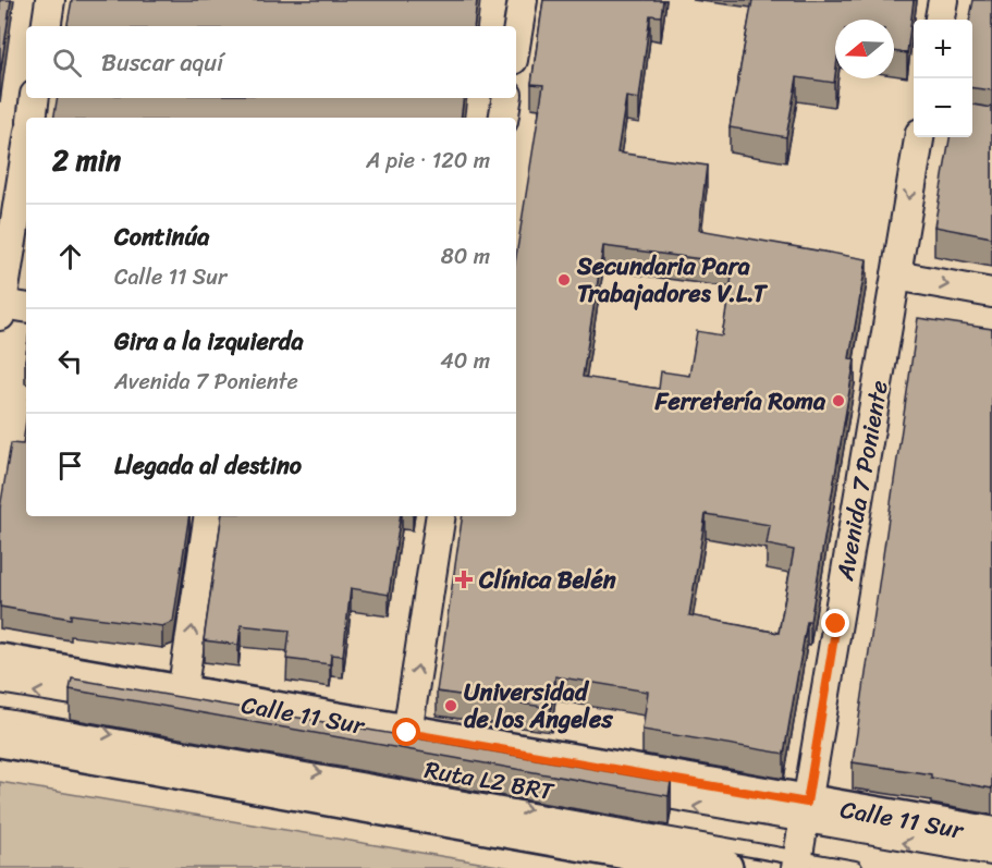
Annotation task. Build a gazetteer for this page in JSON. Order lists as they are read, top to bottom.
{
  "streets": {
    "main road": ["Calle 11 Sur"],
    "street": ["Avenida 7 Poniente"],
    "lane": ["Ruta L2 BRT"]
  },
  "crossings": [
    ["Avenida 7 Poniente", "Calle 11 Sur"],
    ["Avenida 7 Poniente", "Ruta L2 BRT"]
  ],
  "places": {
    "other": ["Secundaria Para Trabajadores V.L.T", "Ferretería Roma", "Universidad de los Ángeles"],
    "health": ["Clínica Belén"]
  },
  "north": "left",
  "page": {
    "map_buttons": ["+", "−"],
    "search": "Buscar aquí",
    "heading": ["2 min", "A pie · 120 m"],
    "list": [
      ["Continúa", "Calle 11 Sur", "80 m"],
      ["Gira a la izquierda", "Avenida 7 Poniente", "40 m"],
      "Llegada al destino"
    ]
  }
}
